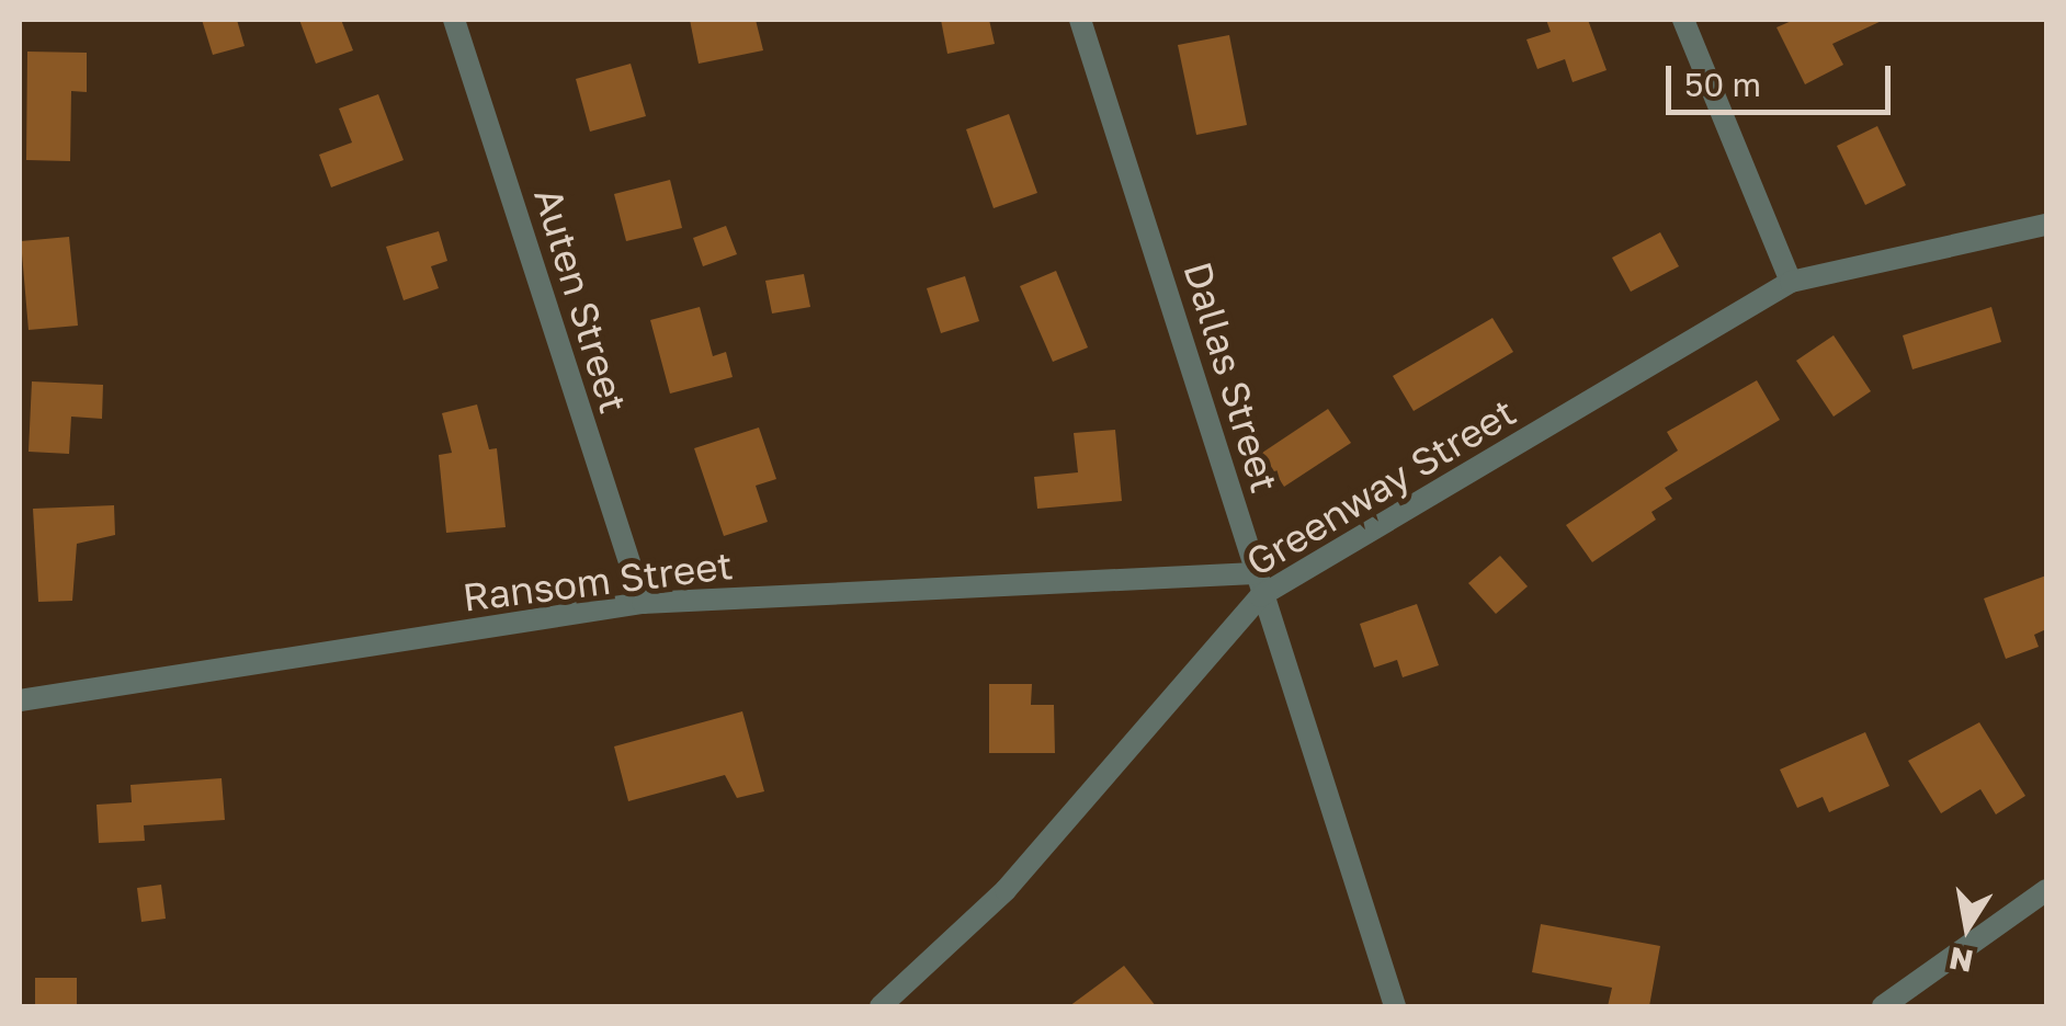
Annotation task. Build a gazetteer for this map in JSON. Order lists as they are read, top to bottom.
{
  "streets": {
    "street": [
      "Auten Street",
      "Dallas Street",
      "Greenway Street",
      "Ransom Street"
    ]
  },
  "crossings": [
    ["Auten Street", "Ransom Street"],
    ["Dallas Street", "Greenway Street"],
    ["Dallas Street", "Ransom Street"],
    ["Greenway Street", "Ransom Street"]
  ],
  "scale_bar": "50 m",
  "north": "bottom"
}
